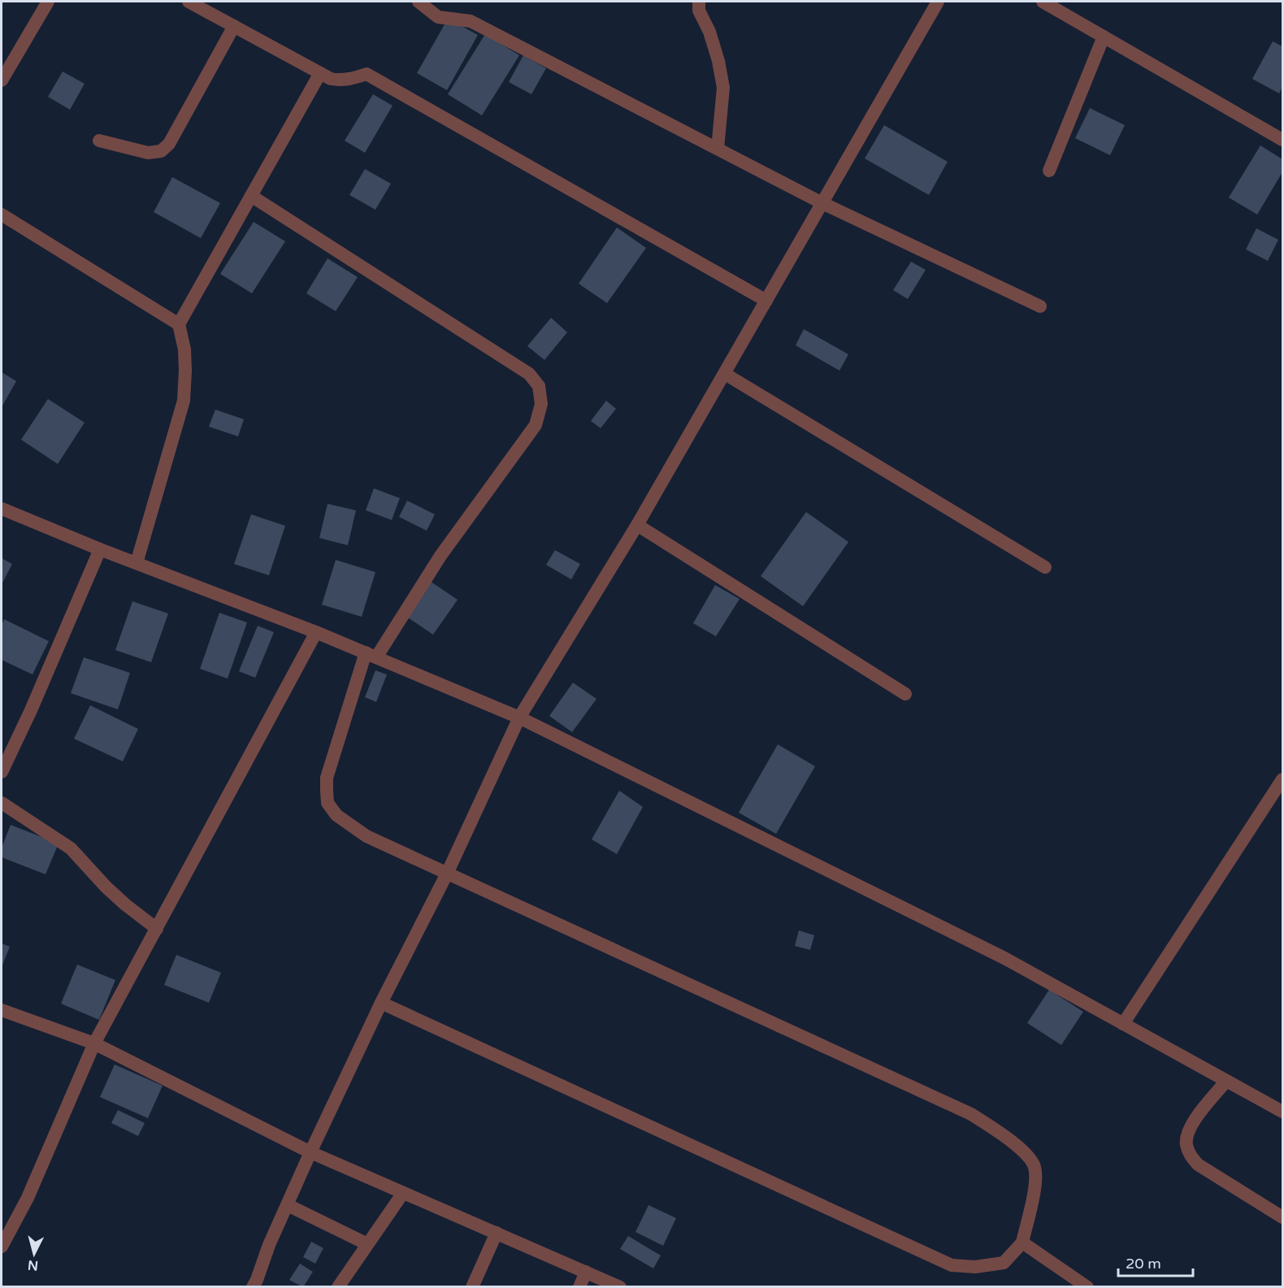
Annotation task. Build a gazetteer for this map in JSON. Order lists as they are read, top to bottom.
{
  "scale_bar": "20 m",
  "north": "bottom"
}
